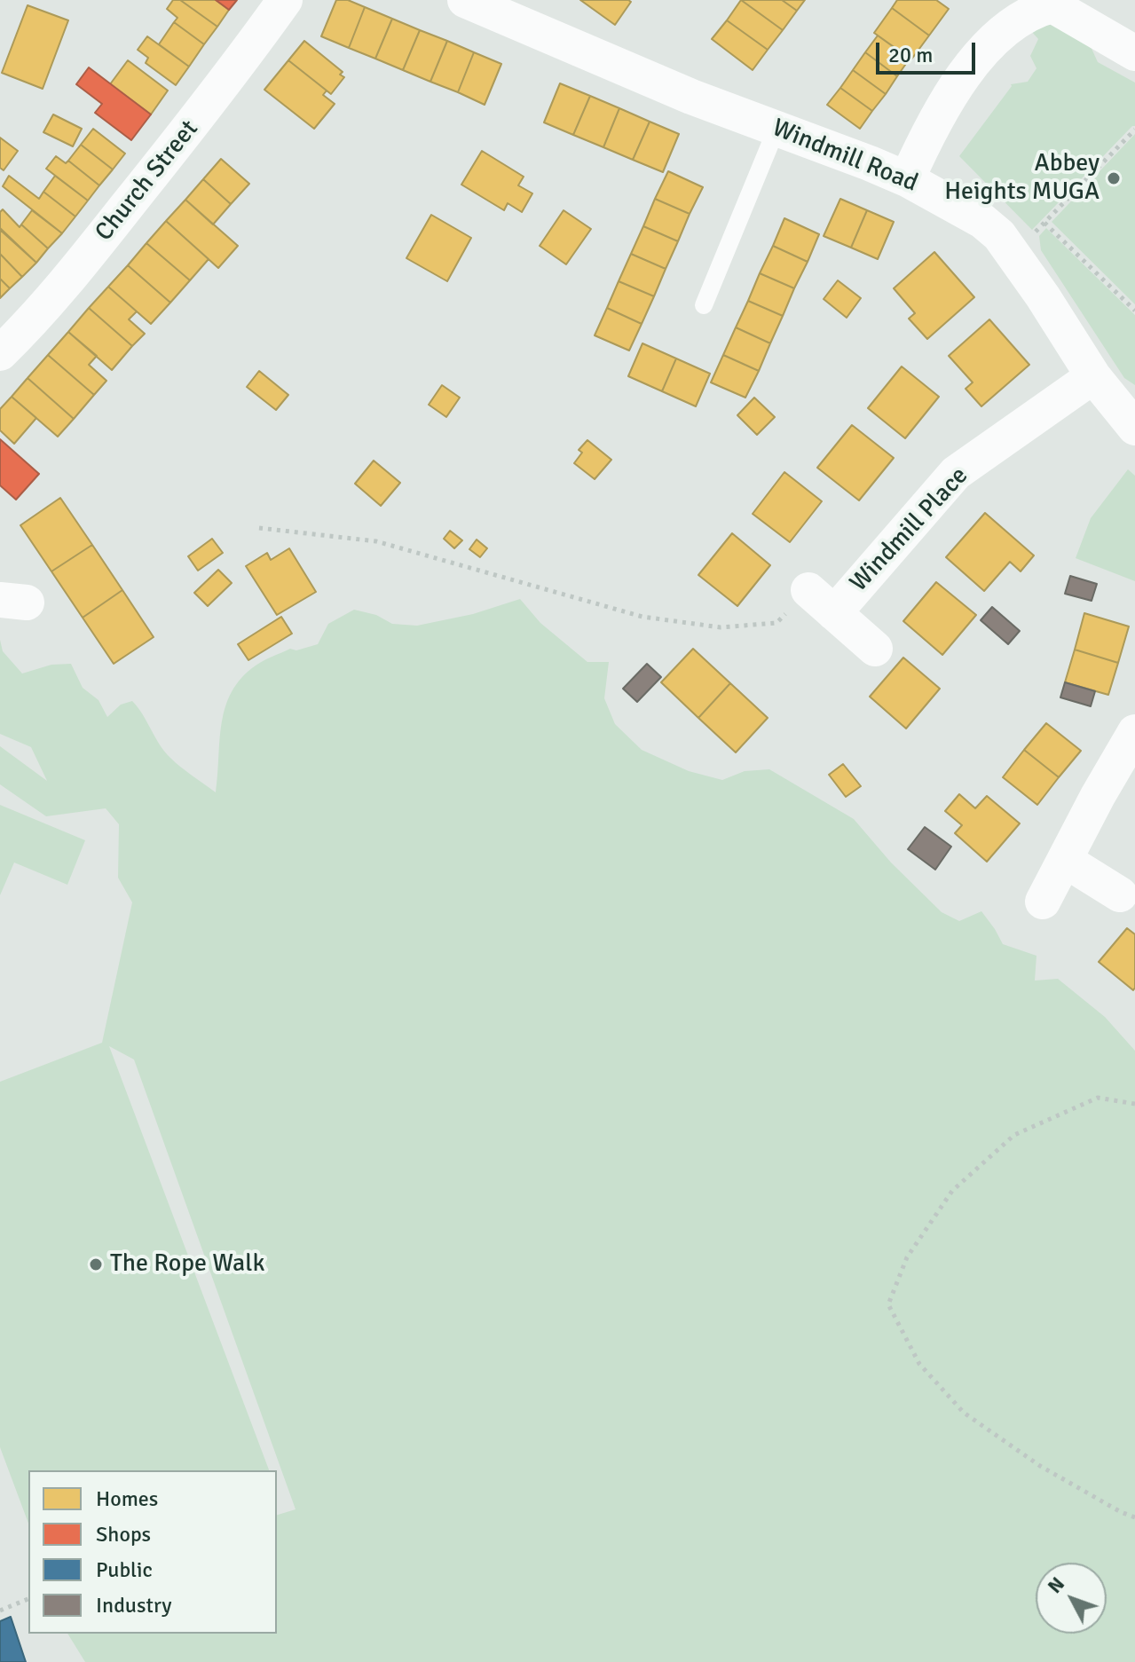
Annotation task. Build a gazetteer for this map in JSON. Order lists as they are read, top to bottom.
{
  "streets": {
    "street": ["Windmill Road", "Church Street", "Windmill Place"]
  },
  "crossings": [
    ["Windmill Road", "Windmill Place"]
  ],
  "places": ["Abbey Heights MUGA", "The Rope Walk"],
  "legend": [
    "Homes",
    "Shops",
    "Public",
    "Industry"
  ],
  "scale_bar": "20 m",
  "north": "top left"
}
